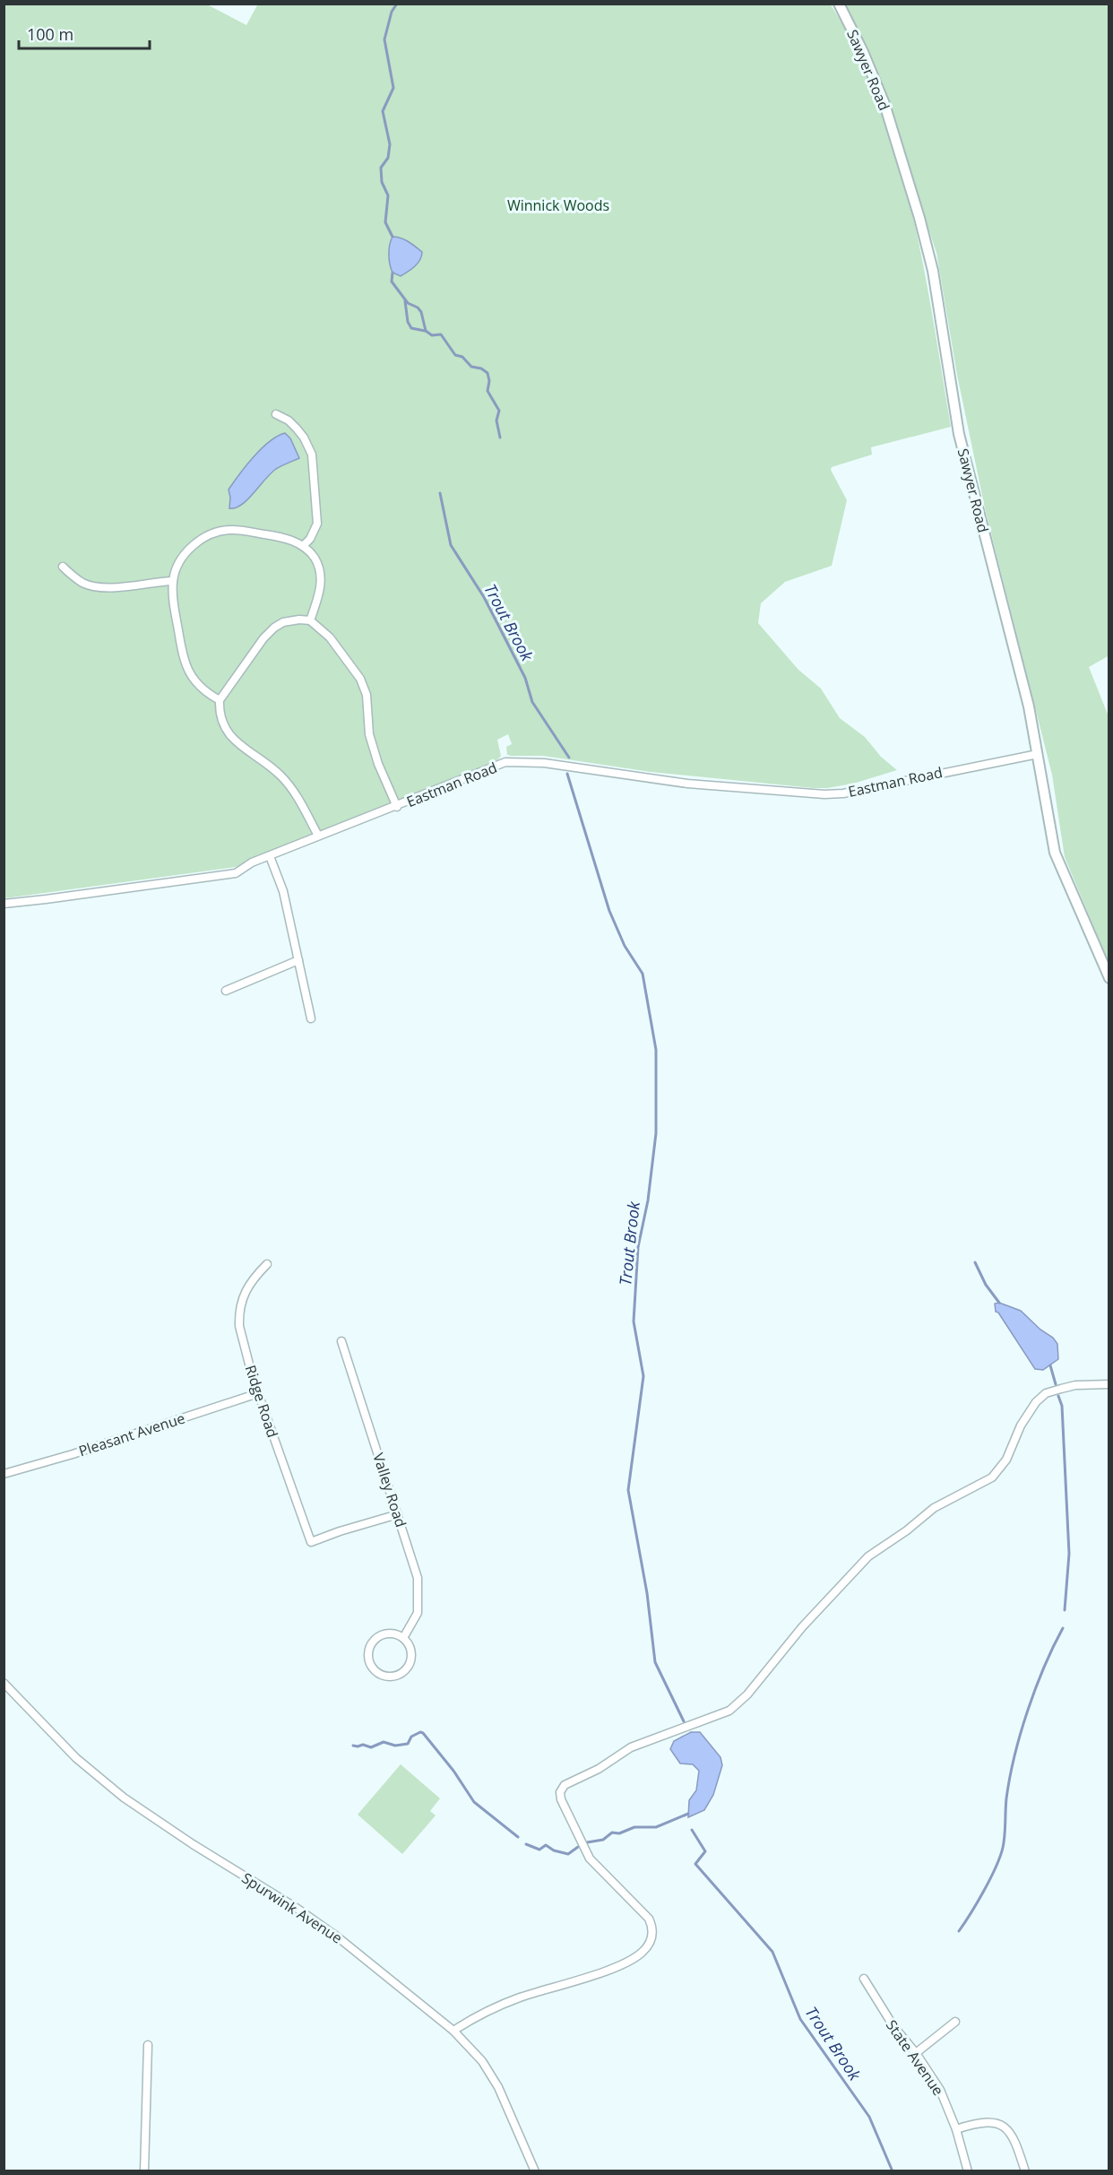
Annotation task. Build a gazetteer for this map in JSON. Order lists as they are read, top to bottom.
{
  "streets": {
    "street": [
      "Sawyer Road",
      "Eastman Road",
      "Ridge Road",
      "Pleasant Avenue",
      "Valley Road",
      "Spurwink Avenue",
      "State Avenue"
    ]
  },
  "crossings": [
    ["Sawyer Road", "Eastman Road"],
    ["Ridge Road", "Pleasant Avenue"],
    ["Ridge Road", "Valley Road"]
  ],
  "water": ["Trout Brook"],
  "parks": ["Winnick Woods"],
  "scale_bar": "100 m"
}
